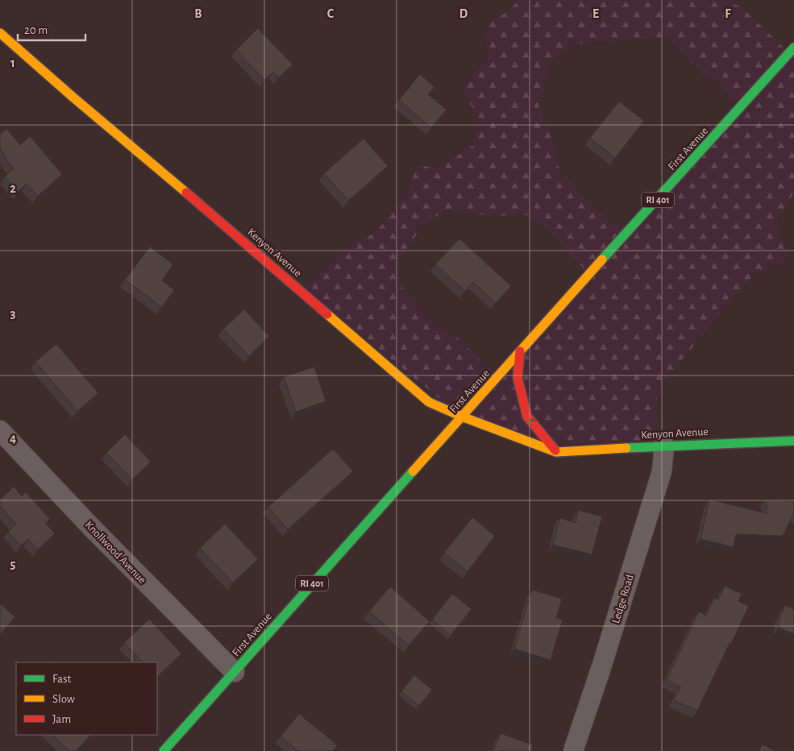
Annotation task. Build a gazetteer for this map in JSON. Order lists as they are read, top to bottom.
{
  "streets": {
    "street": [
      "First Avenue",
      "RI 401",
      "Kenyon Avenue",
      "Knollwood Avenue",
      "Ledge Road"
    ]
  },
  "crossings": [
    ["First Avenue", "Kenyon Avenue"],
    ["First Avenue", "Knollwood Avenue"],
    ["Kenyon Avenue", "Ledge Road"]
  ],
  "legend": ["Fast", "Slow", "Jam"],
  "scale_bar": "20 m",
  "grid": {
    "columns": [
      "B",
      "C",
      "D",
      "E",
      "F"
    ],
    "rows": [
      "1",
      "2",
      "3",
      "4",
      "5"
    ]
  }
}
